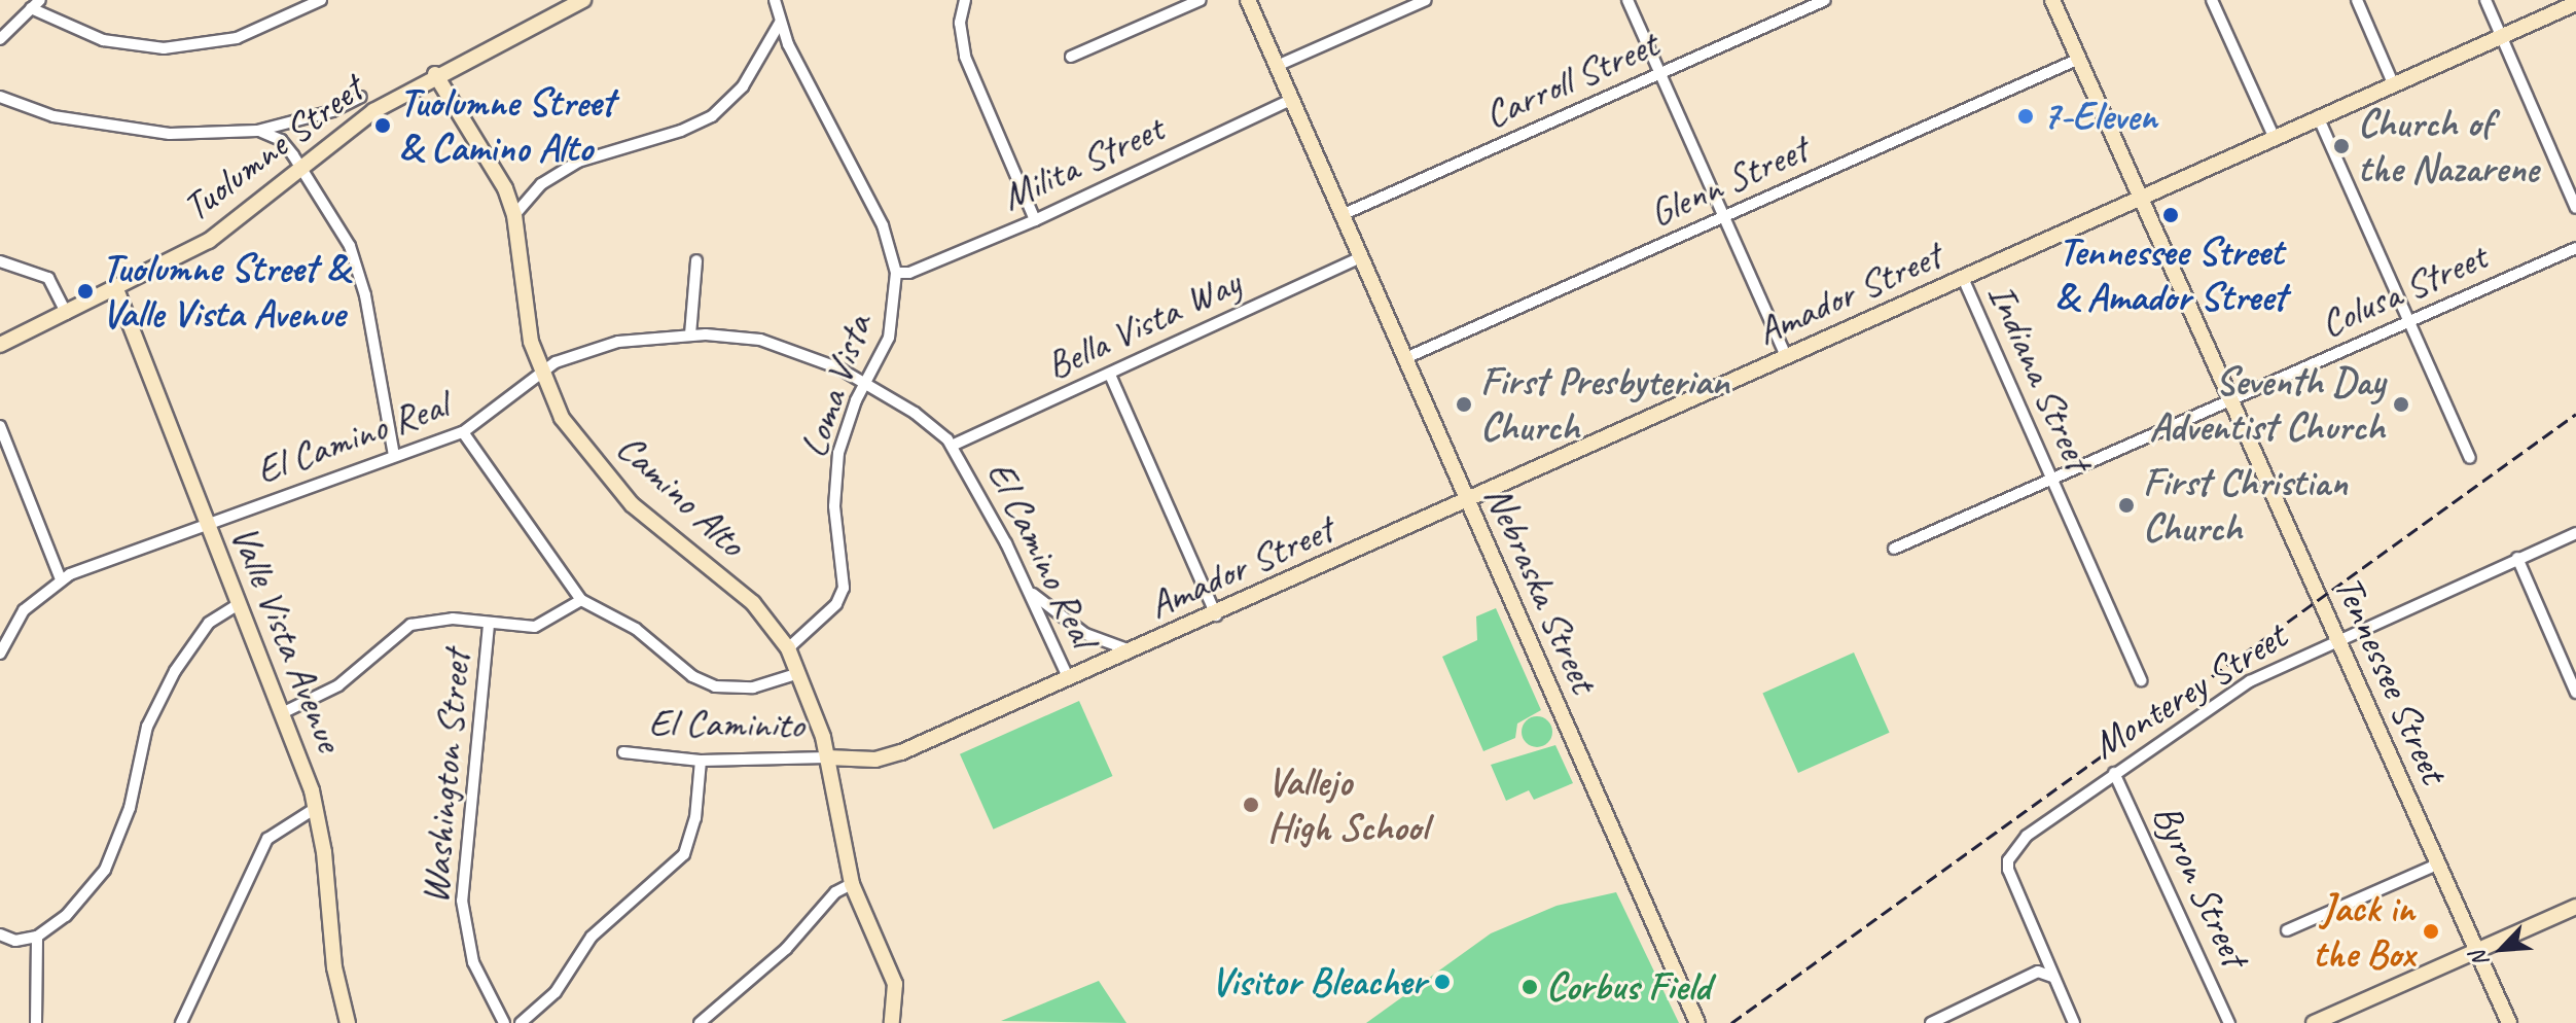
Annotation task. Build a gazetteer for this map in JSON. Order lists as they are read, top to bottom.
{
  "streets": {
    "street": [
      "Carroll Street",
      "Tuolumne Street",
      "Milita Street",
      "Glenn Street",
      "Colusa Street",
      "Amador Street",
      "Bella Vista Way",
      "Indiana Street",
      "Loma Vista",
      "El Camino Real",
      "Camino Alto",
      "Nebraska Street",
      "Valle Vista Avenue",
      "Tennessee Street",
      "Monterey Street",
      "El Caminito",
      "Washington Street",
      "Byron Street"
    ]
  },
  "crossings": [
    ["Carroll Street", "Nebraska Street"],
    ["Tuolumne Street", "Camino Alto"],
    ["Tuolumne Street", "Valle Vista Avenue"],
    ["Milita Street", "Loma Vista"],
    ["Milita Street", "Nebraska Street"],
    ["Glenn Street", "Nebraska Street"],
    ["Glenn Street", "Tennessee Street"],
    ["Colusa Street", "Indiana Street"],
    ["Colusa Street", "Tennessee Street"],
    ["Amador Street", "Indiana Street"],
    ["Amador Street", "El Camino Real"],
    ["Amador Street", "Camino Alto"],
    ["Amador Street", "Nebraska Street"],
    ["Amador Street", "Tennessee Street"],
    ["Amador Street", "El Caminito"],
    ["Bella Vista Way", "El Camino Real"],
    ["Bella Vista Way", "Nebraska Street"],
    ["Loma Vista", "El Camino Real"],
    ["Loma Vista", "Camino Alto"],
    ["El Camino Real", "Camino Alto"],
    ["El Camino Real", "Valle Vista Avenue"],
    ["Camino Alto", "El Caminito"],
    ["Tennessee Street", "Monterey Street"],
    ["Monterey Street", "Byron Street"]
  ],
  "places": [
    "7-Eleven",
    "Tuolumne Street & Camino Alto",
    "Church of the Nazarene",
    "Tennessee Street & Amador Street",
    "Tuolumne Street & Valle Vista Avenue",
    "First Presbyterian Church",
    "Seventh Day Adventist Church",
    "First Christian Church",
    "Vallejo High School",
    "Jack in the Box",
    "Visitor Bleacher",
    "Corbus Field"
  ],
  "north": "bottom left"
}
